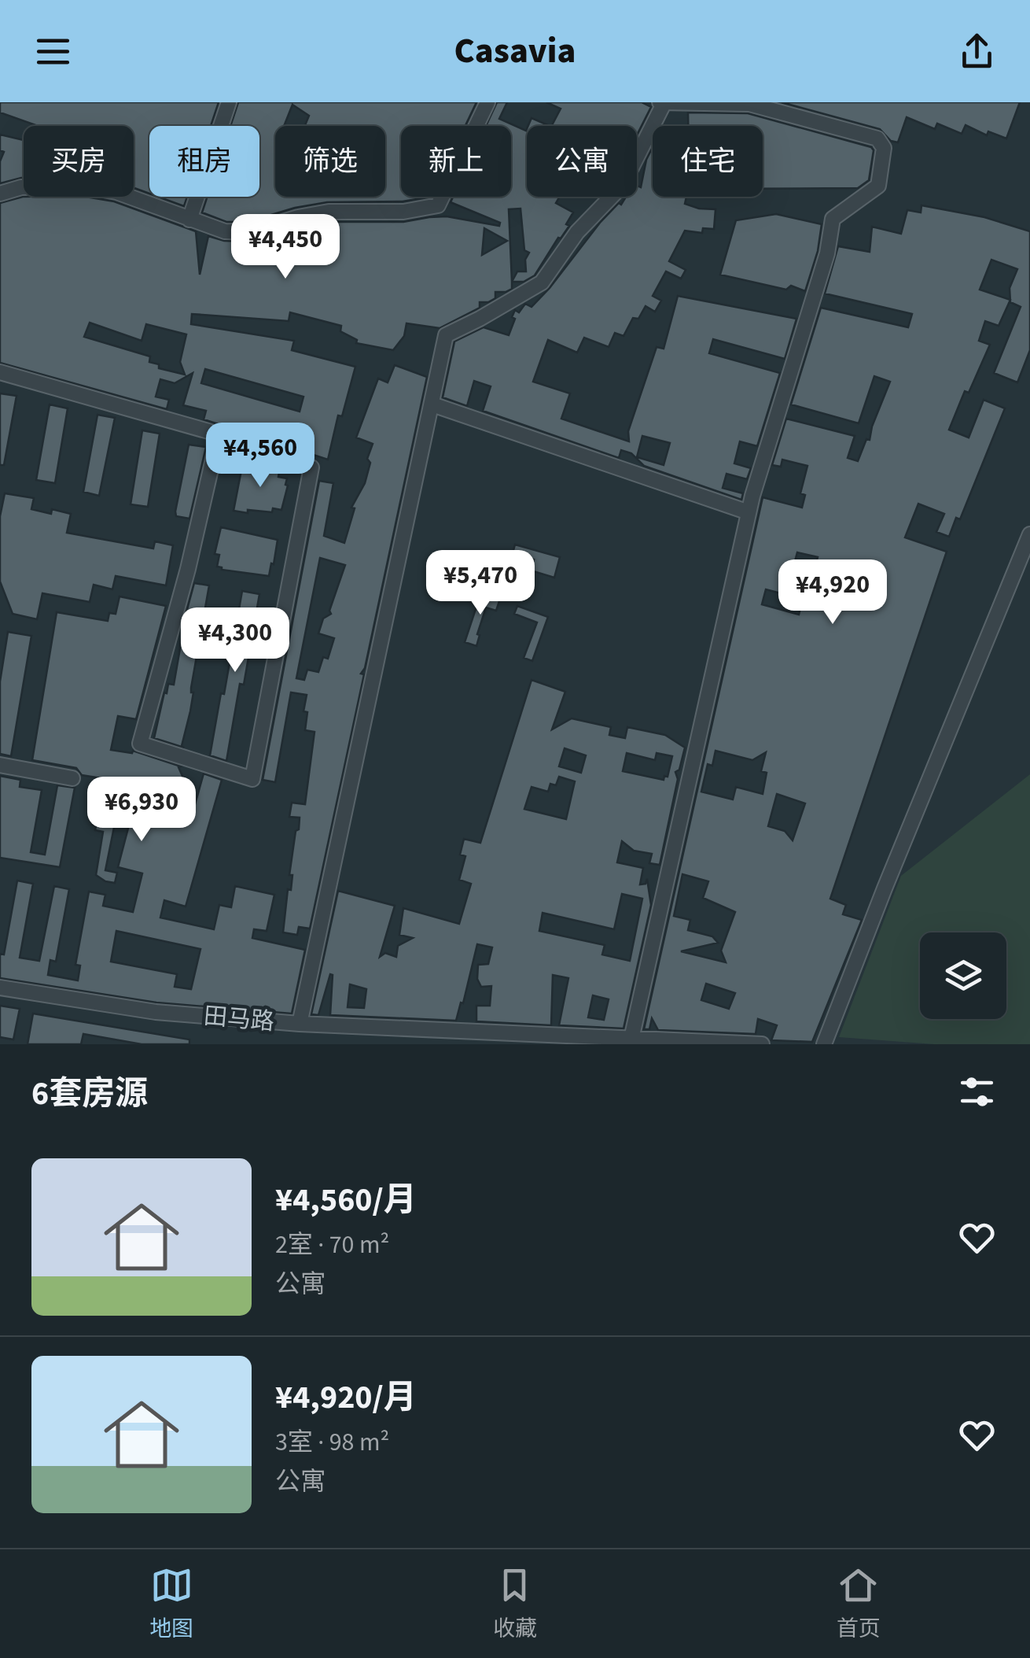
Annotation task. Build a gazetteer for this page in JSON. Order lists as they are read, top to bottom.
{
  "streets": {
    "street": ["田马路"]
  },
  "page": {
    "header": "Casavia",
    "chip": [
      "买房",
      "租房",
      "筛选",
      "新上",
      "公寓",
      "住宅"
    ],
    "price": [
      "¥4,450",
      "¥4,560",
      "¥5,470",
      "¥4,920",
      "¥4,300",
      "¥6,930"
    ],
    "heading": "6套房源",
    "list": [
      {
        "name": "¥4,560/月",
        "note": "2室 · 70 m² · 公寓"
      },
      {
        "name": "¥4,920/月",
        "note": "3室 · 98 m² · 公寓"
      }
    ],
    "tabs": ["地图", "收藏", "首页"]
  }
}
